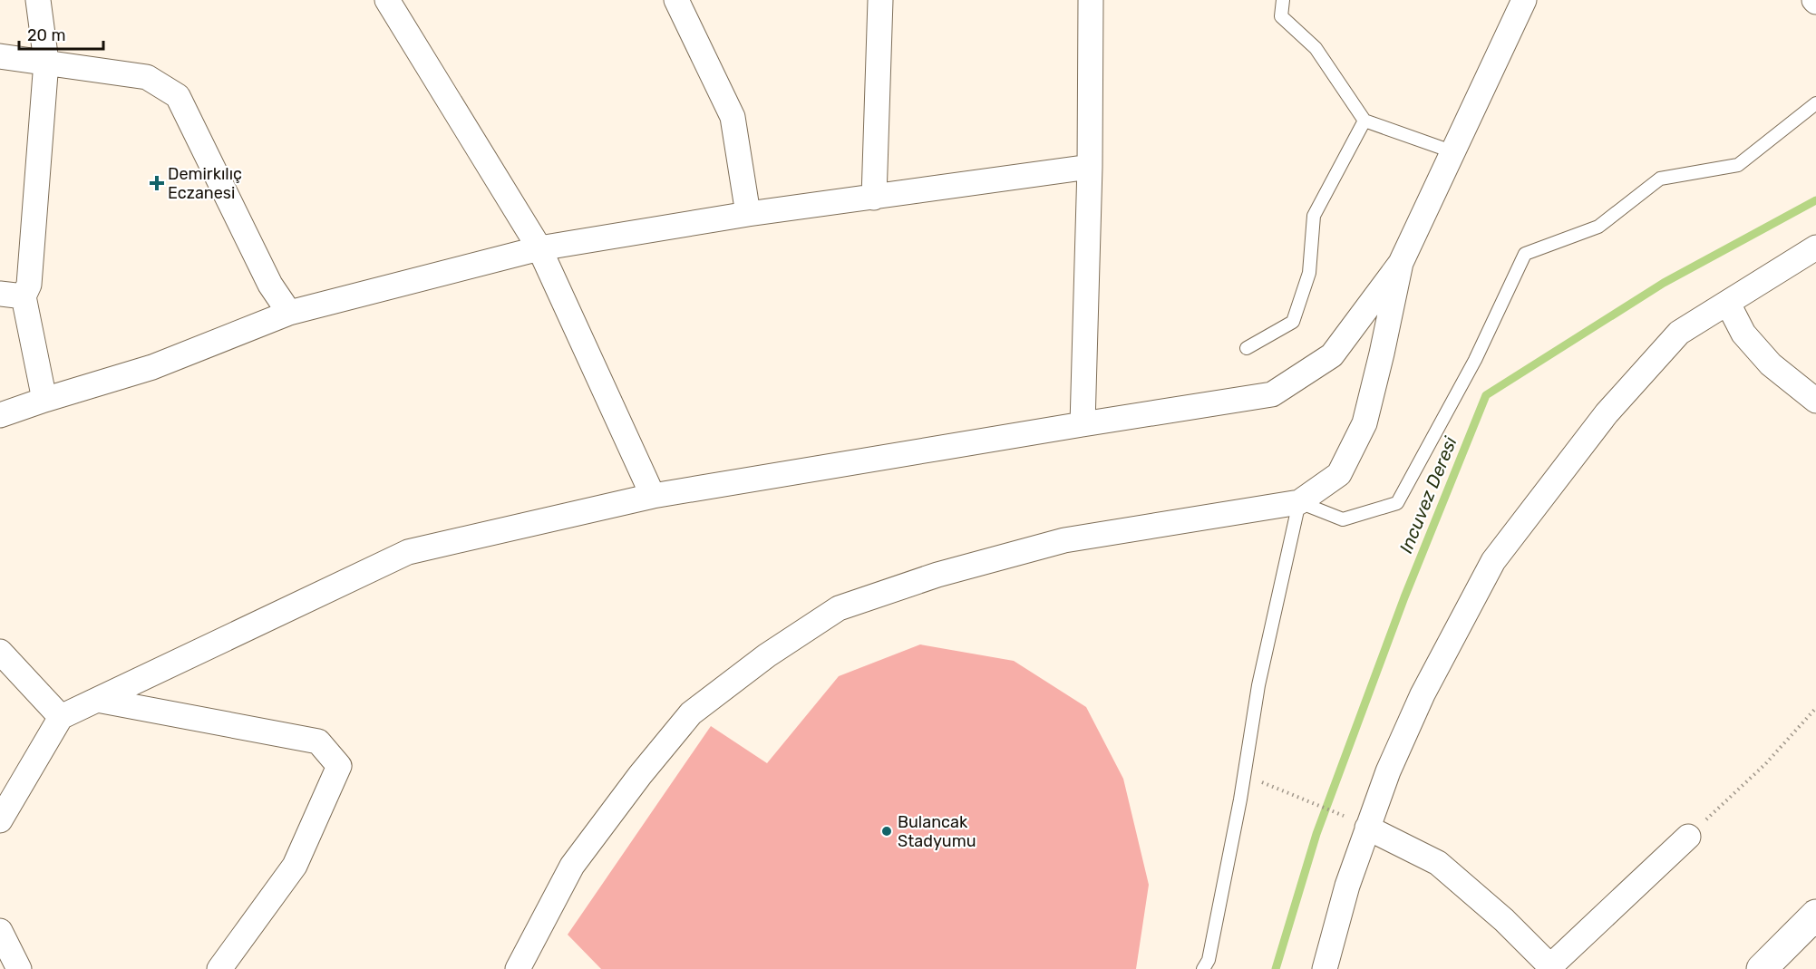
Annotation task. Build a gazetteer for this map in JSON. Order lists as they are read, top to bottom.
{
  "water": ["Incuvez Deresi"],
  "places": {
    "health": ["Demirkılıç Eczanesi"],
    "other": ["Bulancak Stadyumu"]
  },
  "scale_bar": "20 m"
}
